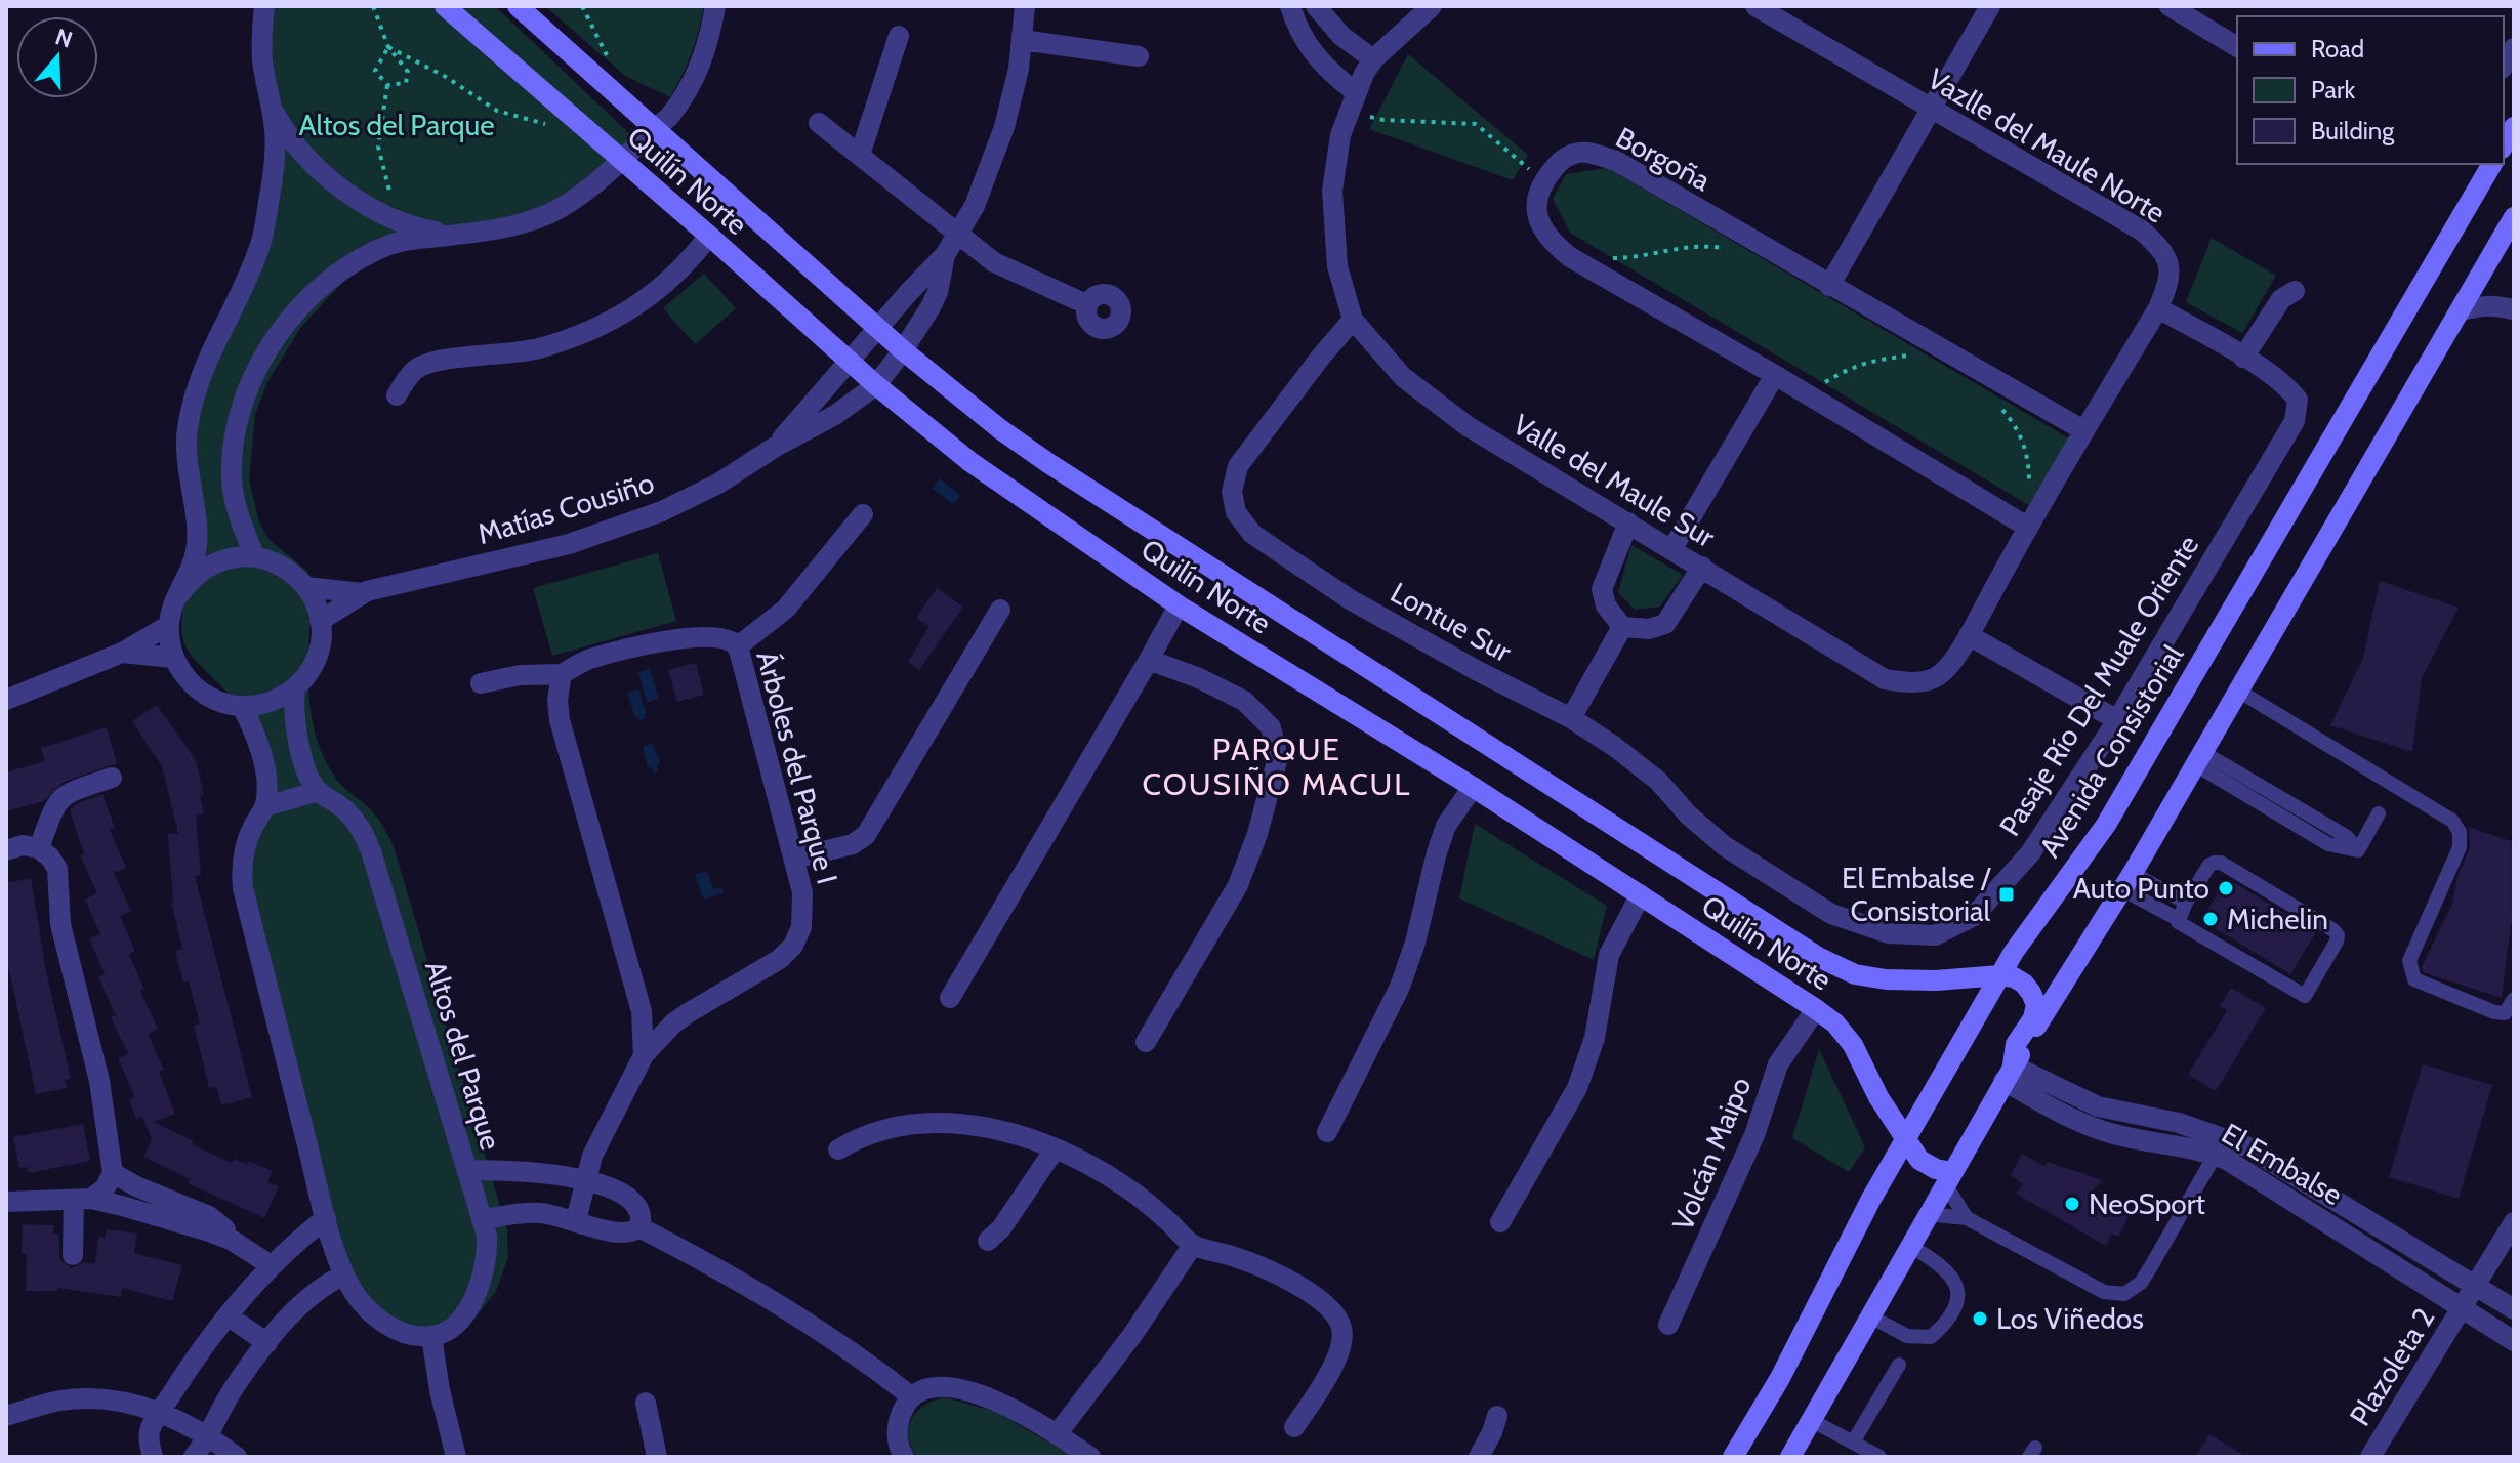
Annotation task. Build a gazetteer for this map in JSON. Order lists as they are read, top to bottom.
{
  "streets": {
    "street": [
      "Vazlle del Maule Norte",
      "Borgoña",
      "Quilín Norte",
      "Valle del Maule Sur",
      "Matías Cousiño",
      "Lontue Sur",
      "Pasaje Río Del Muale Oriente",
      "Avenida Consistorial",
      "Árboles del Parque I",
      "Altos del Parque",
      "Volcán Maipo",
      "El Embalse",
      "Plazoleta 2"
    ]
  },
  "crossings": [
    ["Vazlle del Maule Norte", "Borgoña"],
    ["Vazlle del Maule Norte", "Valle del Maule Sur"],
    ["Quilín Norte", "Matías Cousiño"],
    ["Quilín Norte", "Avenida Consistorial"],
    ["Quilín Norte", "Volcán Maipo"],
    ["Valle del Maule Sur", "Lontue Sur"],
    ["Matías Cousiño", "Altos del Parque"],
    ["Lontue Sur", "Pasaje Río Del Muale Oriente"],
    ["El Embalse", "Plazoleta 2"]
  ],
  "districts": ["PARQUE COUSIÑO MACUL"],
  "parks": ["Altos del Parque"],
  "places": {
    "other": [
      "Auto Punto",
      "Michelin",
      "NeoSport",
      "Los Viñedos"
    ],
    "transit": ["El Embalse / Consistorial"]
  },
  "legend": ["Road", "Park", "Building"],
  "north": "top"
}
